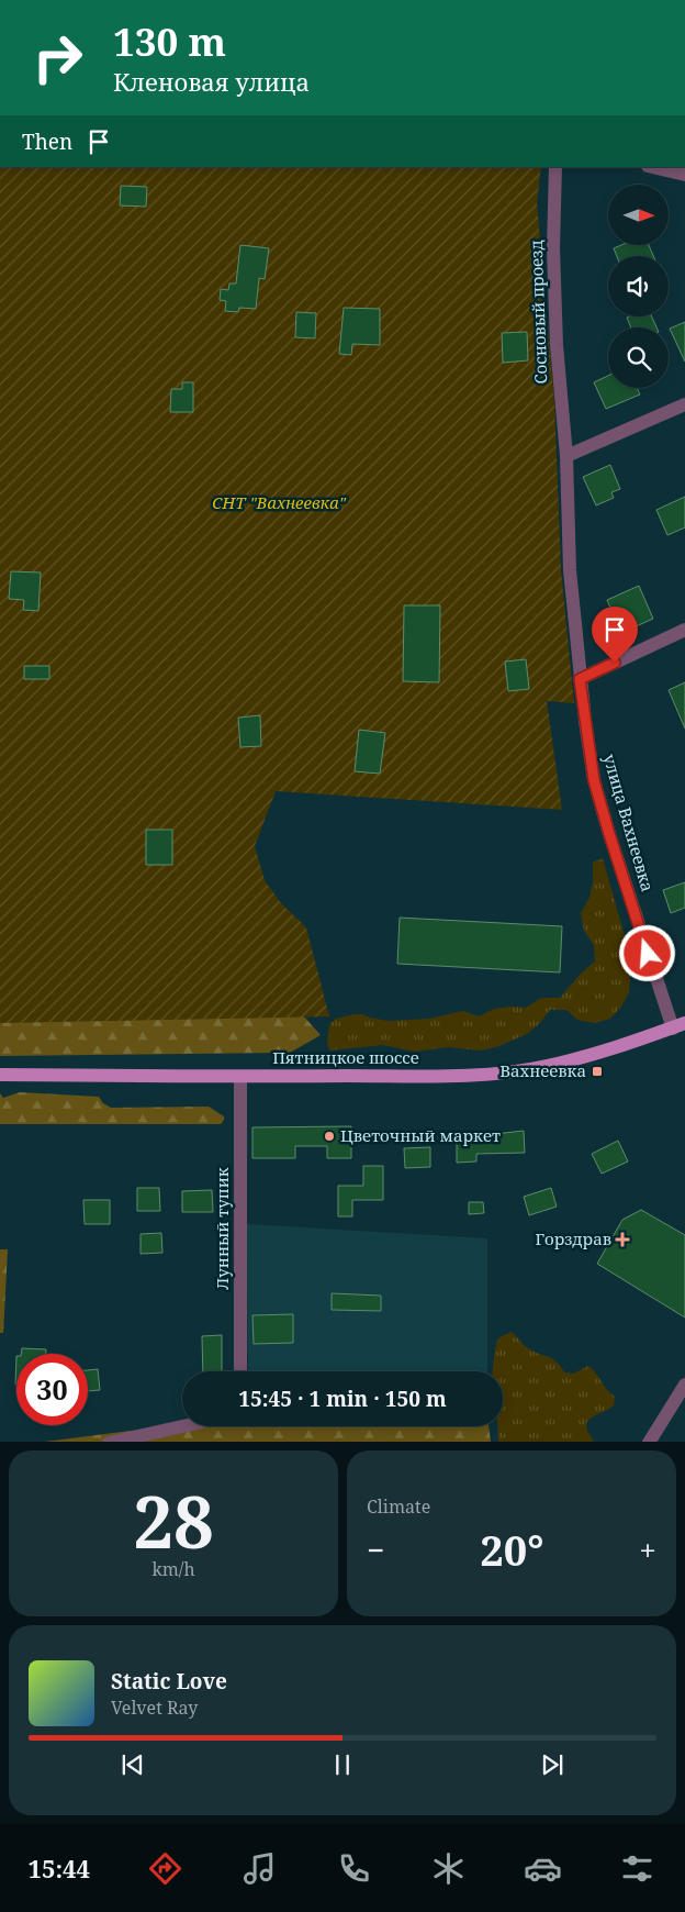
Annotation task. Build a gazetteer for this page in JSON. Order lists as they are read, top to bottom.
{
  "streets": {
    "main road": ["Пятницкое шоссе"],
    "street": ["Сосновый проезд", "улица Вахнеевка", "Лунный тупик"]
  },
  "crossings": [
    ["Сосновый проезд", "улица Вахнеевка"],
    ["улица Вахнеевка", "Пятницкое шоссе"],
    ["Пятницкое шоссе", "Лунный тупик"]
  ],
  "parks": ["СНТ \"Вахнеевка\""],
  "places": {
    "transit": ["Вахнеевка"],
    "other": ["Цветочный маркет"],
    "health": ["Горздрав"]
  },
  "north": "right",
  "page": {
    "turn": ["130 m", "Кленовая улица"],
    "then": "Then",
    "limit": "30",
    "trip": "15:45 · 1 min · 150 m",
    "tile": [
      ["28", "km/h"],
      "Climate"
    ],
    "heat": ["−", "20°", "+"],
    "song": ["Static Love", "Velvet Ray"],
    "tabs": "15:44"
  }
}
